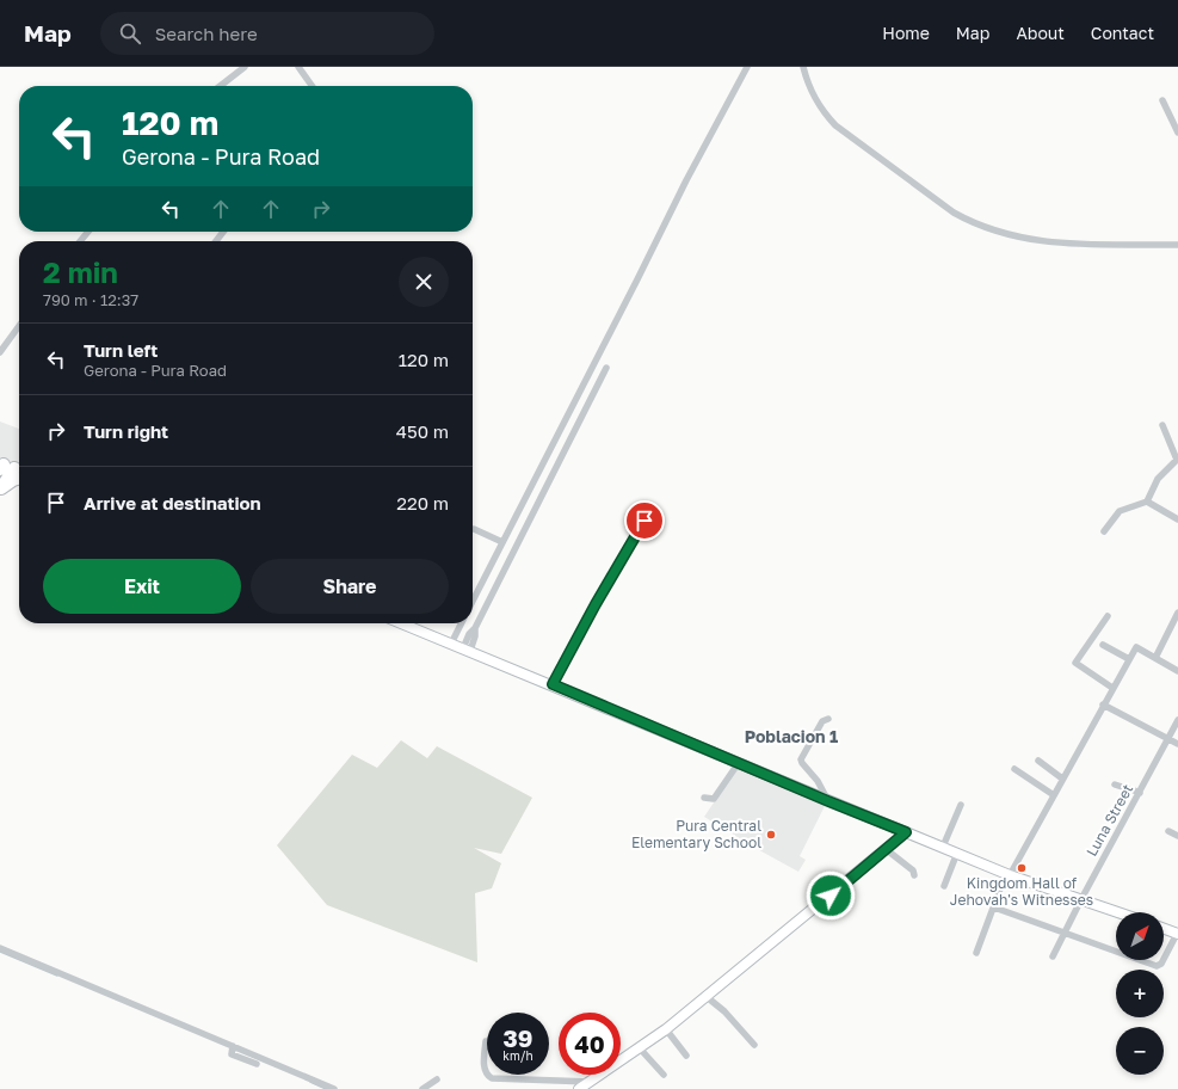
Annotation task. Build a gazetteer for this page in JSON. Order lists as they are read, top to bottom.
{
  "streets": {
    "street": ["Luna Street"]
  },
  "districts": ["Poblacion 1"],
  "places": ["Pura Central Elementary School", "Kingdom Hall of Jehovah's Witnesses"],
  "north": "top right",
  "page": {
    "header": "Map",
    "search": "Search here",
    "nav": [
      "Home",
      "Map",
      "About",
      "Contact"
    ],
    "turn": ["120 m", "Gerona - Pura Road"],
    "heading": ["2 min", "790 m · 12:37"],
    "list": [
      {
        "name": "Turn left",
        "note": "Gerona - Pura Road",
        "value": "120 m"
      },
      {
        "name": "Turn right",
        "value": "450 m"
      },
      {
        "name": "Arrive at destination",
        "value": "220 m"
      }
    ],
    "buttons": ["Exit", "Share"],
    "map_buttons": ["+", "−"],
    "speed": "39 km/h",
    "limit": "40"
  }
}
